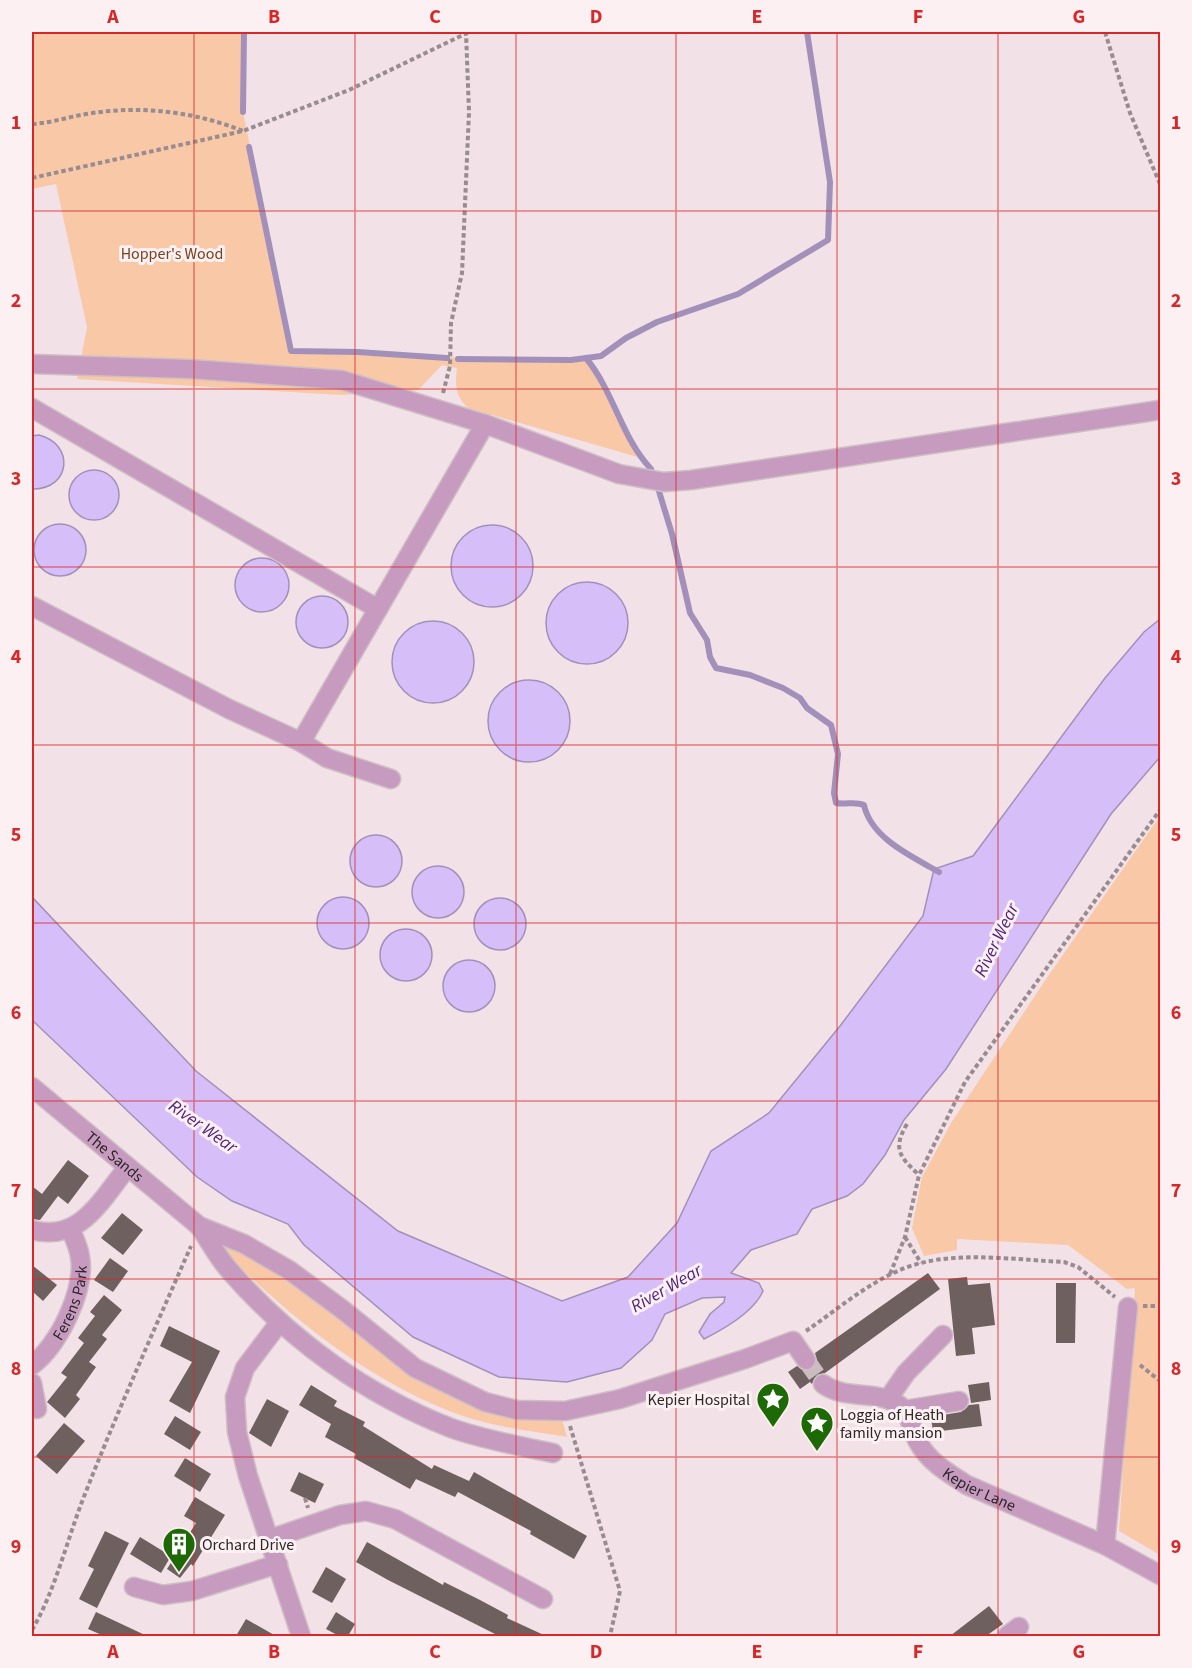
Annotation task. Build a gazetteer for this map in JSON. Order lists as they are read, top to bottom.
{
  "streets": {
    "street": ["The Sands", "Ferens Park", "Kepier Lane"]
  },
  "water": ["River Wear"],
  "parks": ["Hopper's Wood"],
  "places": {
    "place": ["Kepier Hospital", "Loggia of Heath family mansion"],
    "building": ["Orchard Drive"]
  },
  "grid": {
    "columns": [
      "A",
      "B",
      "C",
      "D",
      "E",
      "F",
      "G"
    ],
    "rows": [
      "1",
      "2",
      "3",
      "4",
      "5",
      "6",
      "7",
      "8",
      "9"
    ]
  }
}
